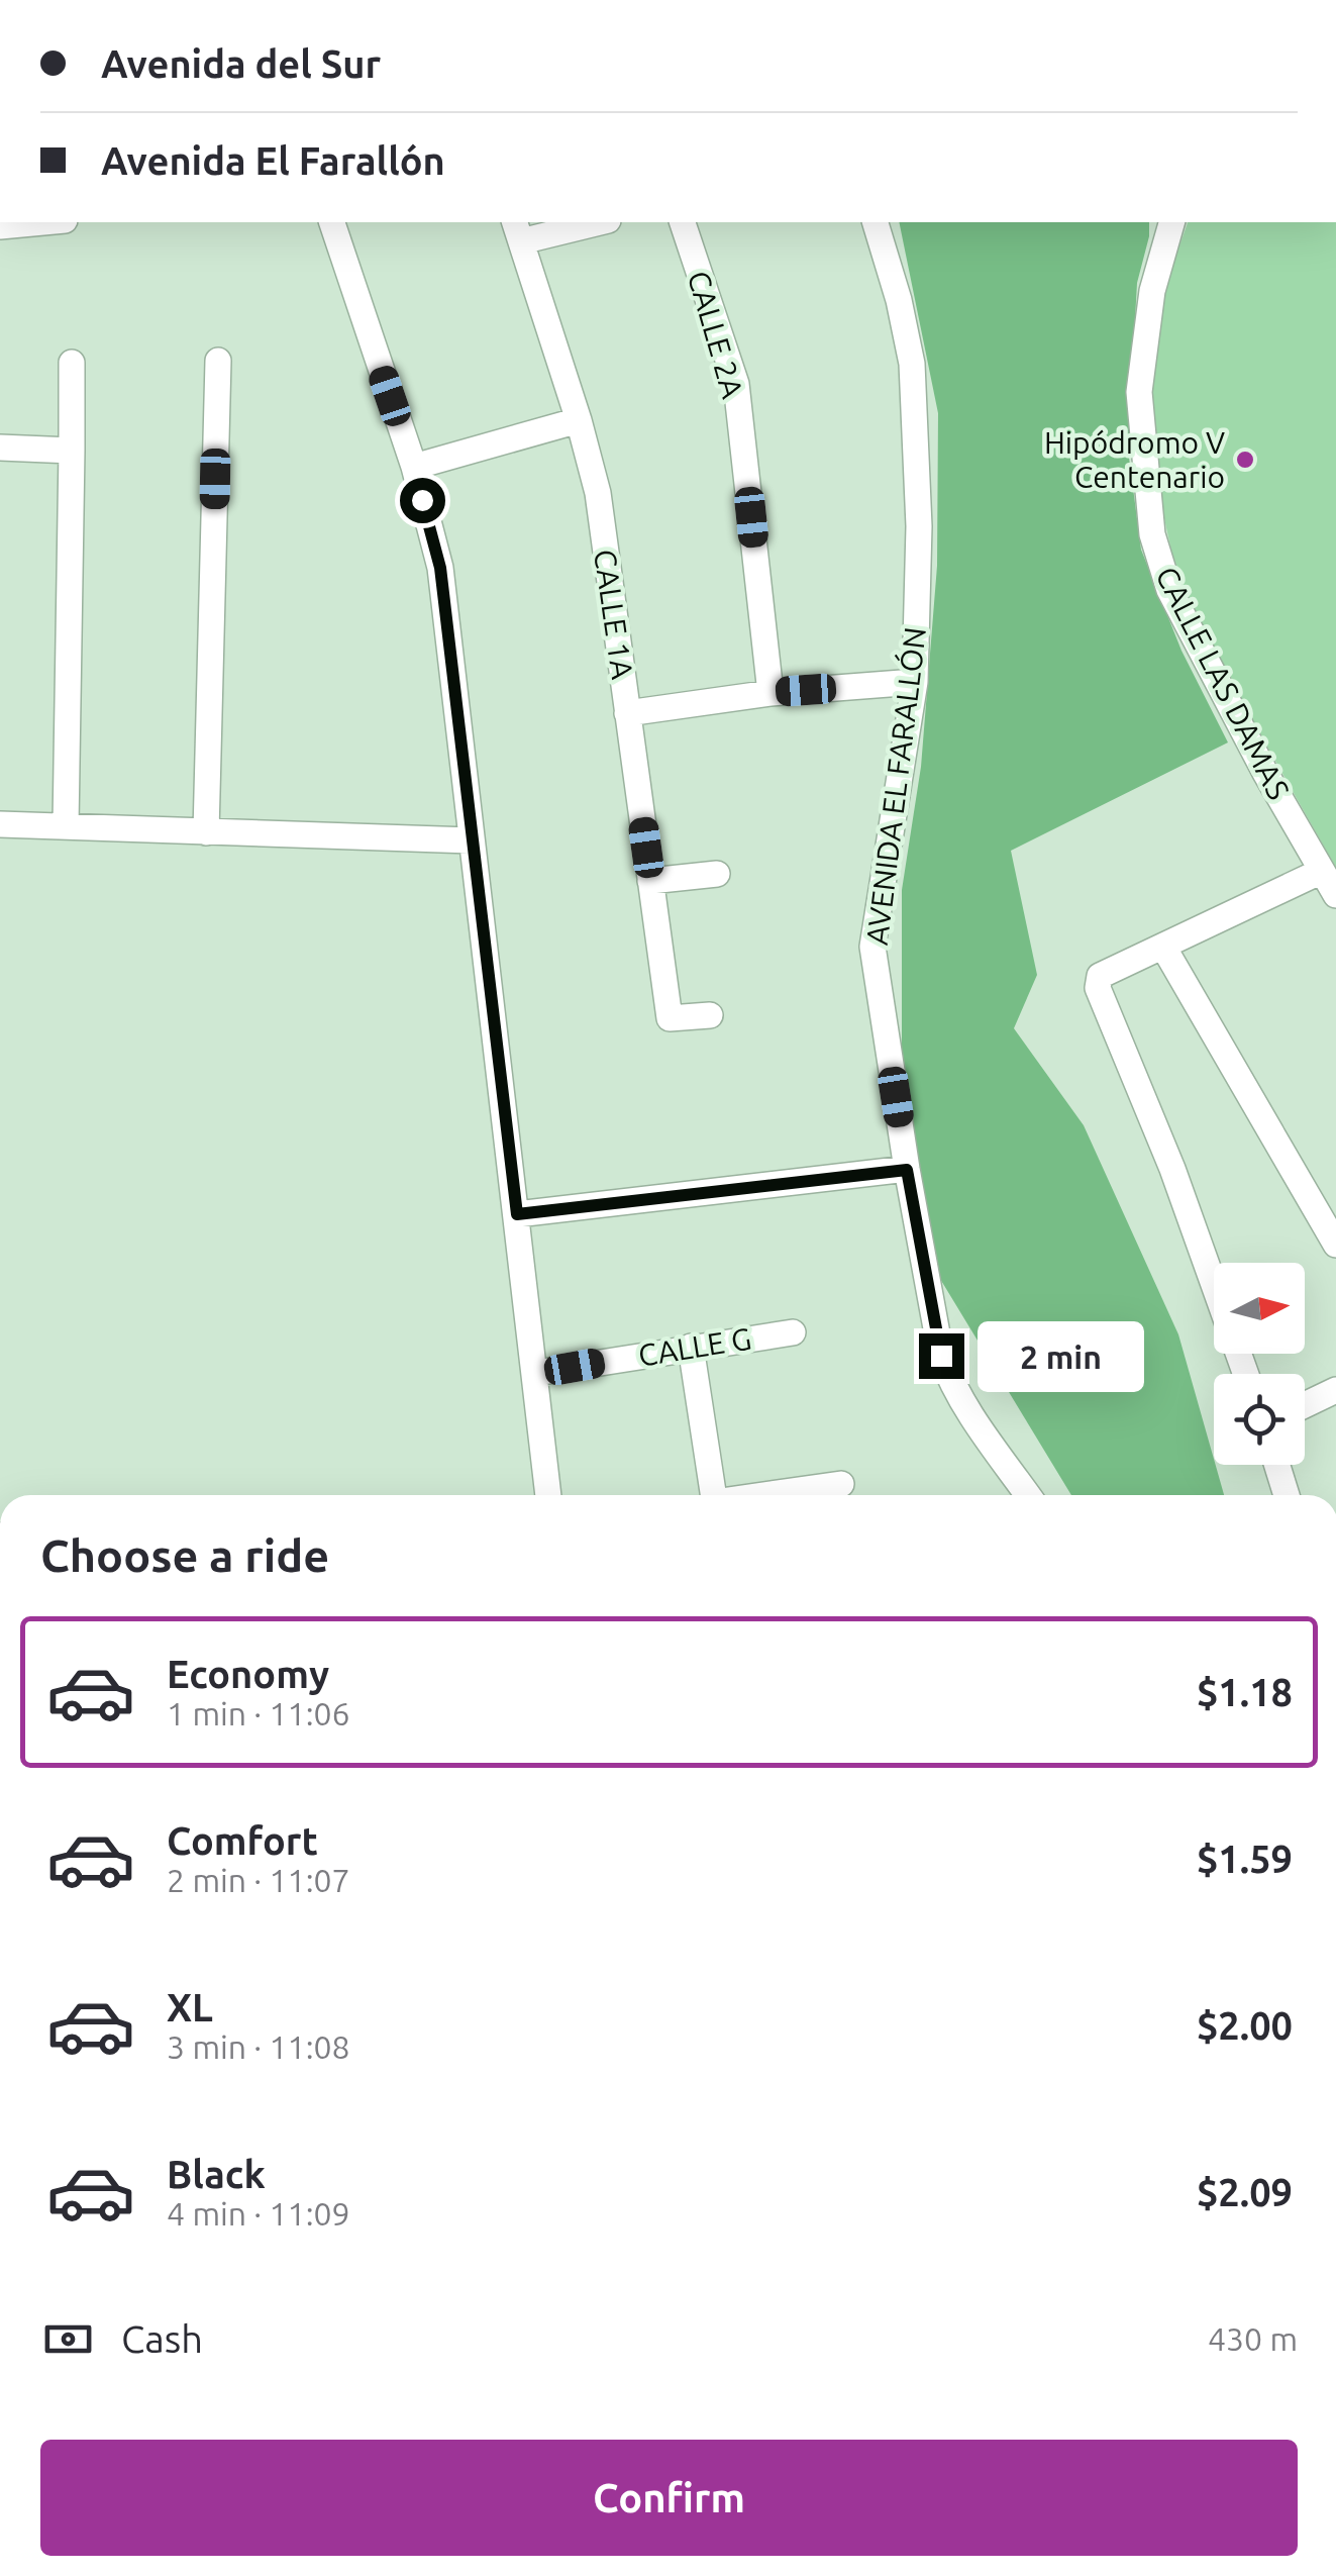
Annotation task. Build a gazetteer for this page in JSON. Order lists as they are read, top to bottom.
{
  "streets": {
    "street": [
      "CALLE 2A",
      "CALLE 1A",
      "CALLE LAS DAMAS",
      "AVENIDA EL FARALLÓN",
      "CALLE G"
    ]
  },
  "places": ["Hipódromo V Centenario"],
  "north": "right",
  "page": {
    "banner": ["Avenida del Sur", "Avenida El Farallón"],
    "bubble": "2 min",
    "heading": "Choose a ride",
    "list": [
      {
        "name": "Economy",
        "note": "1 min · 11:06",
        "value": "$1.18"
      },
      {
        "name": "Comfort",
        "note": "2 min · 11:07",
        "value": "$1.59"
      },
      {
        "name": "XL",
        "note": "3 min · 11:08",
        "value": "$2.00"
      },
      {
        "name": "Black",
        "note": "4 min · 11:09",
        "value": "$2.09"
      }
    ],
    "pay": ["Cash", "430 m"],
    "buttons": "Confirm"
  }
}
